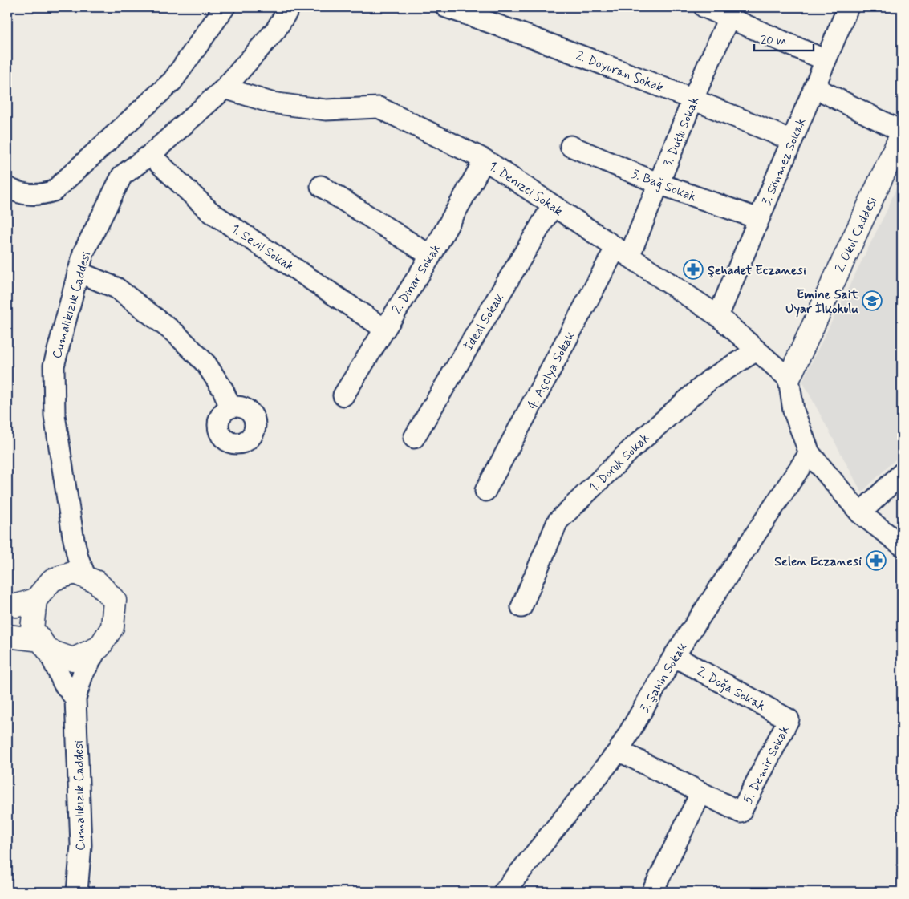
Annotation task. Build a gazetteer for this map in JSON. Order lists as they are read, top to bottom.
{
  "streets": {
    "main road": ["2. Okul Caddesi"],
    "street": [
      "2. Doyuran Sokak",
      "3. Dutlu Sokak",
      "3. Sönmez Sokak",
      "3. Bağ Sokak",
      "1. Denizci Sokak",
      "1. Sevil Sokak",
      "2. Dinar Sokak",
      "Cumalıkızık Caddesi",
      "İdeal Sokak",
      "4. Açelya Sokak",
      "1. Doruk Sokak",
      "3. Şahin Sokak",
      "2. Doğa Sokak",
      "5. Demir Sokak"
    ]
  },
  "crossings": [
    ["2. Doyuran Sokak", "3. Dutlu Sokak"],
    ["2. Doyuran Sokak", "3. Sönmez Sokak"],
    ["3. Dutlu Sokak", "3. Bağ Sokak"],
    ["3. Dutlu Sokak", "1. Denizci Sokak"],
    ["3. Dutlu Sokak", "4. Açelya Sokak"],
    ["3. Sönmez Sokak", "3. Bağ Sokak"],
    ["3. Sönmez Sokak", "1. Denizci Sokak"],
    ["1. Denizci Sokak", "2. Okul Caddesi"],
    ["1. Denizci Sokak", "2. Dinar Sokak"],
    ["1. Denizci Sokak", "Cumalıkızık Caddesi"],
    ["1. Denizci Sokak", "İdeal Sokak"],
    ["1. Denizci Sokak", "4. Açelya Sokak"],
    ["1. Denizci Sokak", "1. Doruk Sokak"],
    ["1. Sevil Sokak", "2. Dinar Sokak"],
    ["1. Sevil Sokak", "Cumalıkızık Caddesi"],
    ["3. Şahin Sokak", "2. Doğa Sokak"],
    ["3. Şahin Sokak", "5. Demir Sokak"],
    ["2. Doğa Sokak", "5. Demir Sokak"]
  ],
  "places": {
    "pharmacy": ["Şehadet Eczanesi", "Selen Eczanesi"],
    "school or university": ["Emine Sait Uyar İlkokulu"]
  },
  "scale_bar": "20 m"
}
